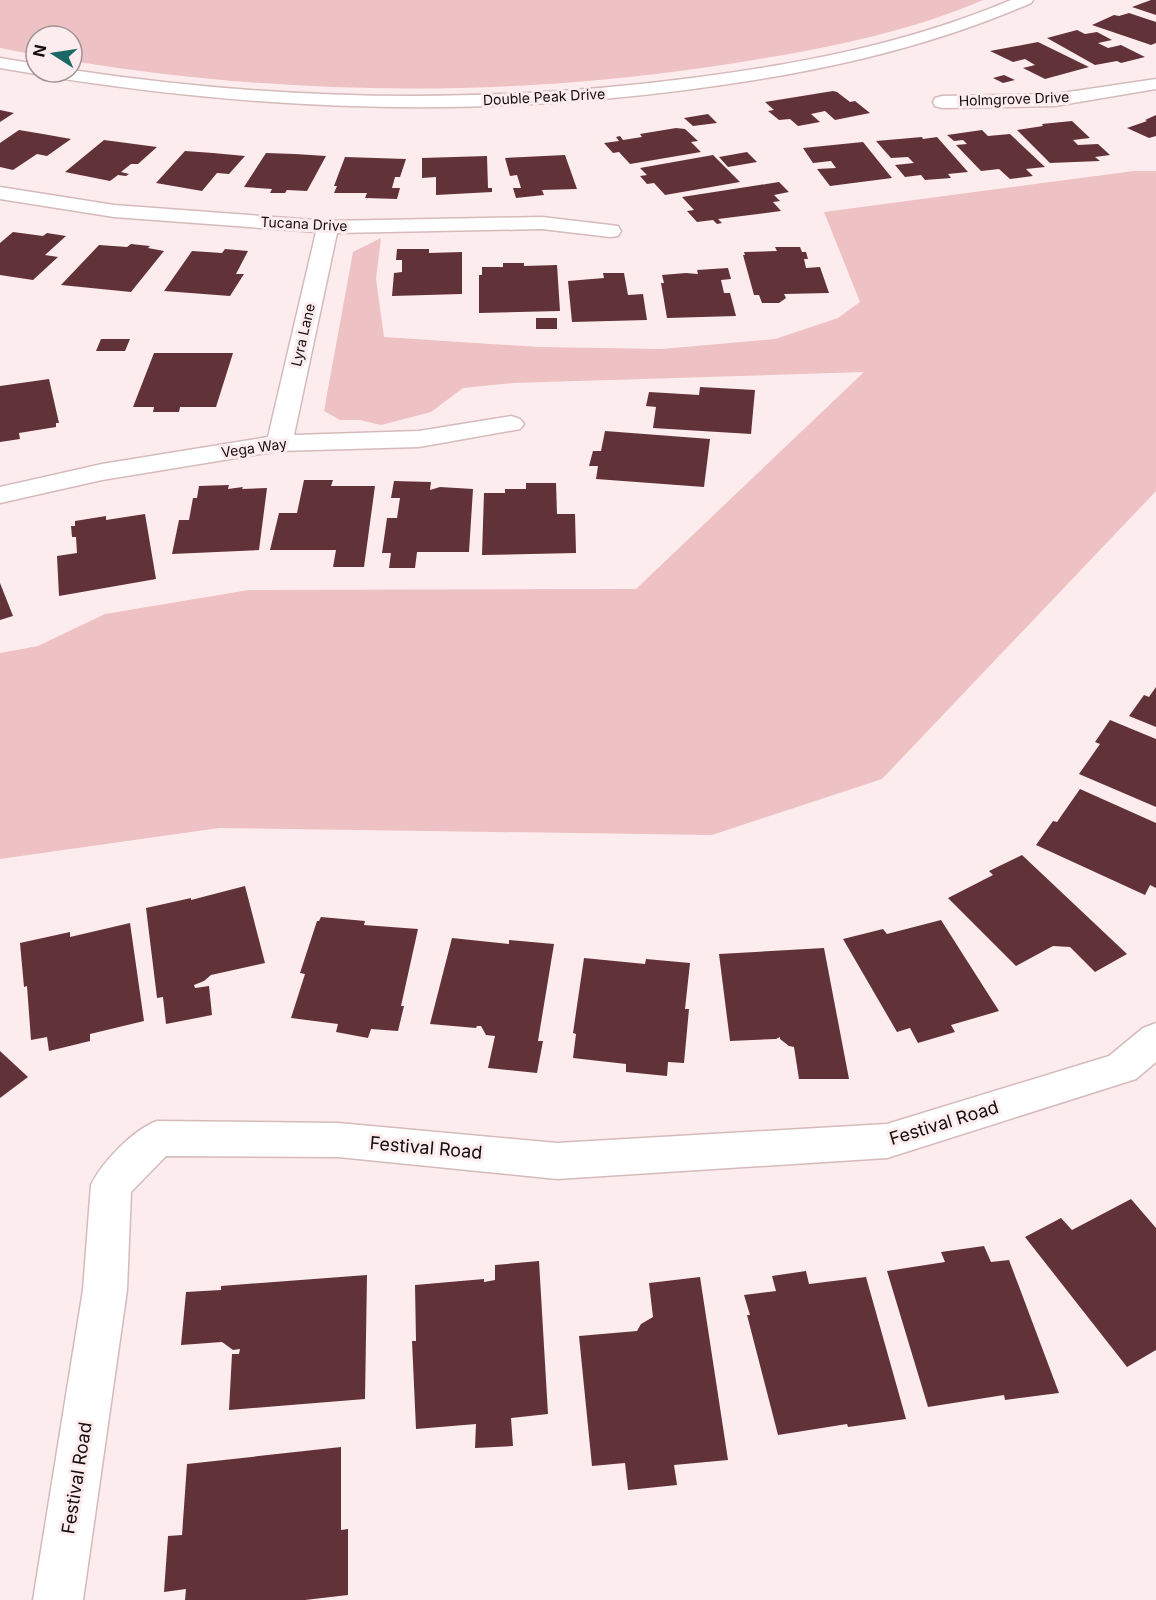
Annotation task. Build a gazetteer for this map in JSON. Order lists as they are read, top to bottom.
{
  "streets": {
    "street": [
      "Double Peak Drive",
      "Holmgrove Drive",
      "Tucana Drive",
      "Lyra Lane",
      "Vega Way",
      "Festival Road"
    ]
  },
  "crossings": [
    ["Tucana Drive", "Lyra Lane"],
    ["Lyra Lane", "Vega Way"]
  ],
  "north": "left"
}
